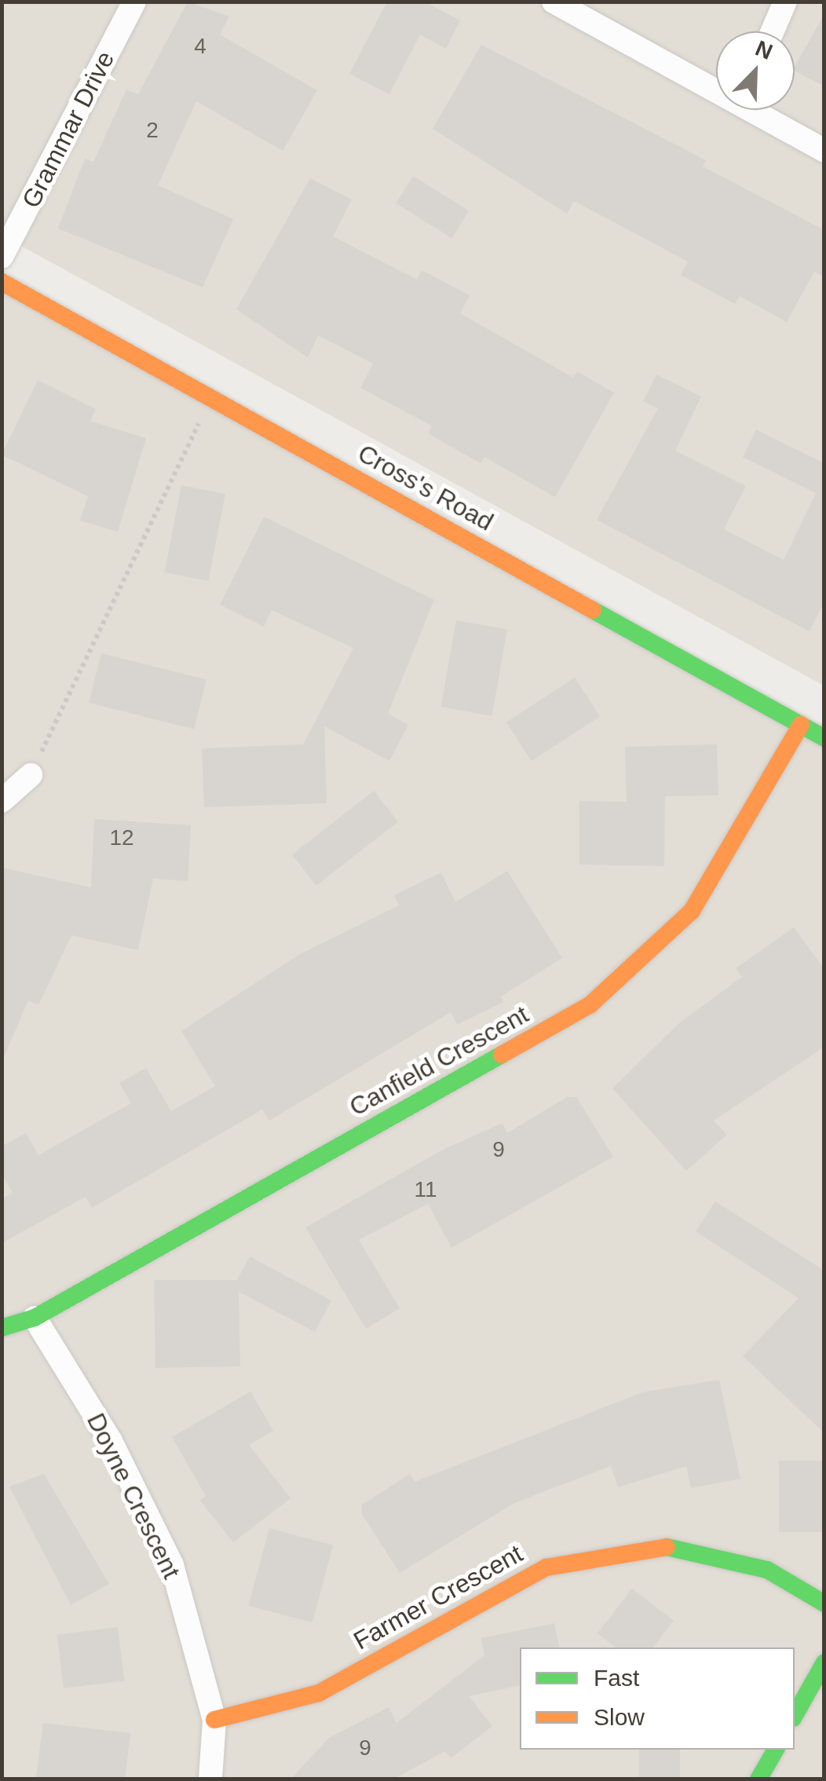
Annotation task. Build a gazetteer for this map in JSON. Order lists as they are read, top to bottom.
{
  "streets": {
    "street": [
      "Grammar Drive",
      "Cross's Road",
      "Canfield Crescent",
      "Doyne Crescent",
      "Farmer Crescent"
    ]
  },
  "crossings": [
    ["Cross's Road", "Canfield Crescent"],
    ["Canfield Crescent", "Doyne Crescent"],
    ["Doyne Crescent", "Farmer Crescent"]
  ],
  "house_numbers": [
    "4",
    "2",
    "12",
    "9",
    "11",
    "9"
  ],
  "legend": ["Fast", "Slow"],
  "north": "top right"
}
